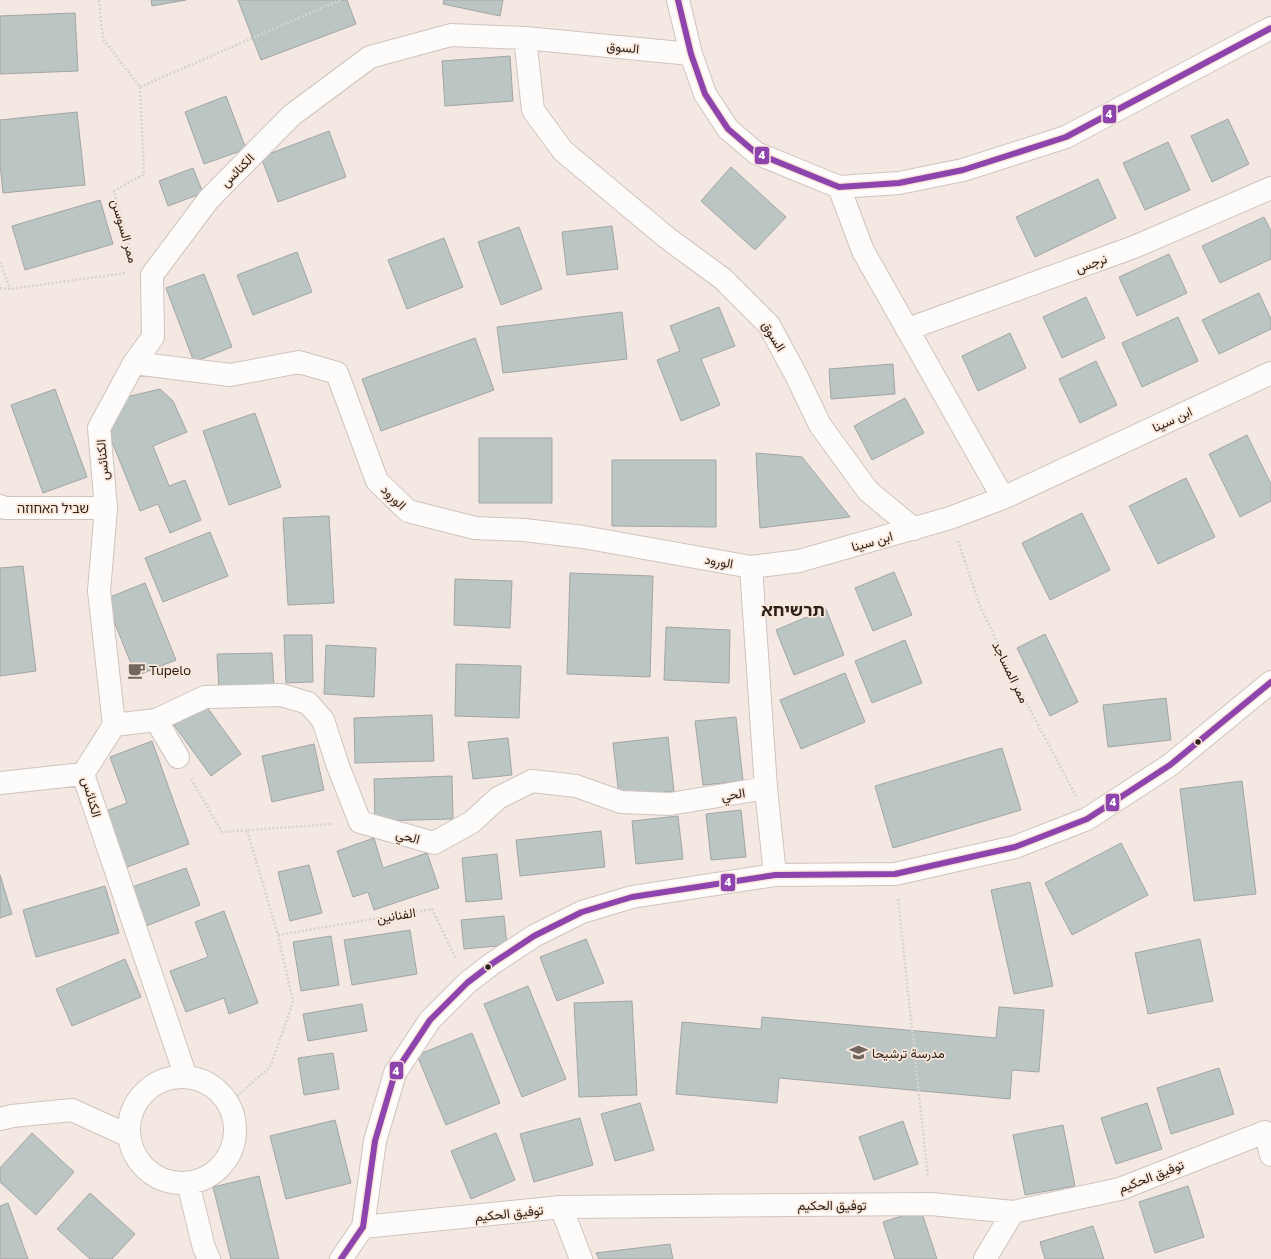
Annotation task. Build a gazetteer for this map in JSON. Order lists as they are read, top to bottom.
{
  "streets": {
    "street": [
      "السوق",
      "الكنائس",
      "نرجس",
      "ابن سينا",
      "الورود",
      "שביל האחוזה",
      "الحي",
      "توفيق الحكيم"
    ],
    "path": ["ممر السوسن", "ممر المساجد", "الفنانين"]
  },
  "crossings": [
    ["السوق", "الكنائس"],
    ["السوق", "ابن سينا"],
    ["الكنائس", "ممر السوسن"],
    ["الكنائس", "الورود"],
    ["الكنائس", "שביל האחוזה"],
    ["ابن سينا", "الورود"],
    ["ابن سينا", "ممر المساجد"]
  ],
  "districts": ["תרשיחא"],
  "places": {
    "cafe": ["Tupelo"],
    "school or university": ["مدرسة ترشيحا"]
  },
  "lines": ["transit line 4"]
}
